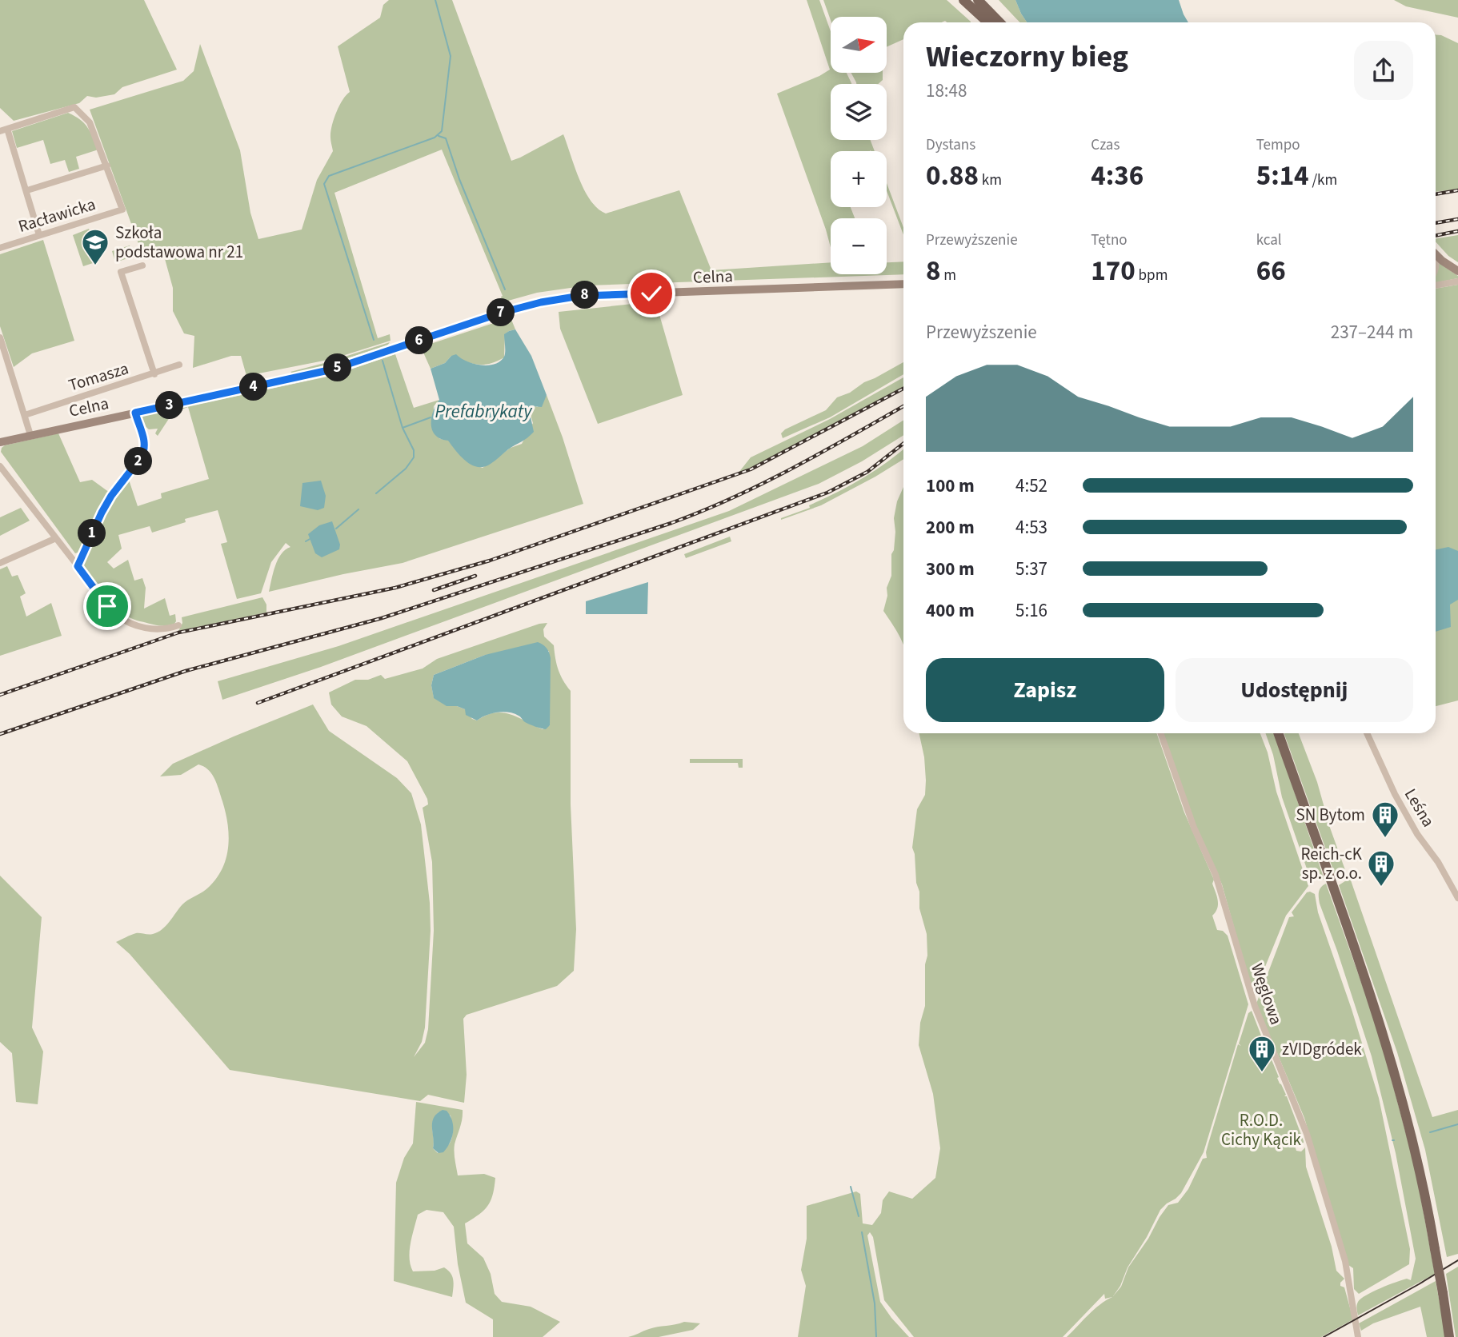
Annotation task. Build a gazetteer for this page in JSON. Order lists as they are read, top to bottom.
{
  "streets": {
    "street": [
      "Racławicka",
      "Celna",
      "Tomasza",
      "Leśna",
      "Węglowa"
    ]
  },
  "water": ["Prefabrykaty"],
  "parks": ["R.O.D. Cichy Kącik"],
  "places": {
    "school or university": ["Szkoła podstawowa nr 21"],
    "building": ["SN Bytom", "Reich-cK sp. z o.o.", "zVIDgródek"]
  },
  "north": "right",
  "page": {
    "map_buttons": ["+", "−"],
    "heading": ["Wieczorny bieg", "18:48"],
    "stats": [
      ["Dystans", "0.88 km"],
      ["Czas", "4:36"],
      ["Tempo", "5:14 /km"],
      ["Przewyższenie", "8 m"],
      ["Tętno", "170 bpm"],
      ["kcal", "66"]
    ],
    "pins": [
      "8",
      "7",
      "6",
      "5",
      "4",
      "3",
      "2",
      "1"
    ],
    "chart": ["Przewyższenie", "237–244 m"],
    "list": [
      {
        "name": "100 m",
        "note": "4:52"
      },
      {
        "name": "200 m",
        "note": "4:53"
      },
      {
        "name": "300 m",
        "note": "5:37"
      },
      {
        "name": "400 m",
        "note": "5:16"
      }
    ],
    "buttons": ["Zapisz", "Udostępnij"]
  }
}
